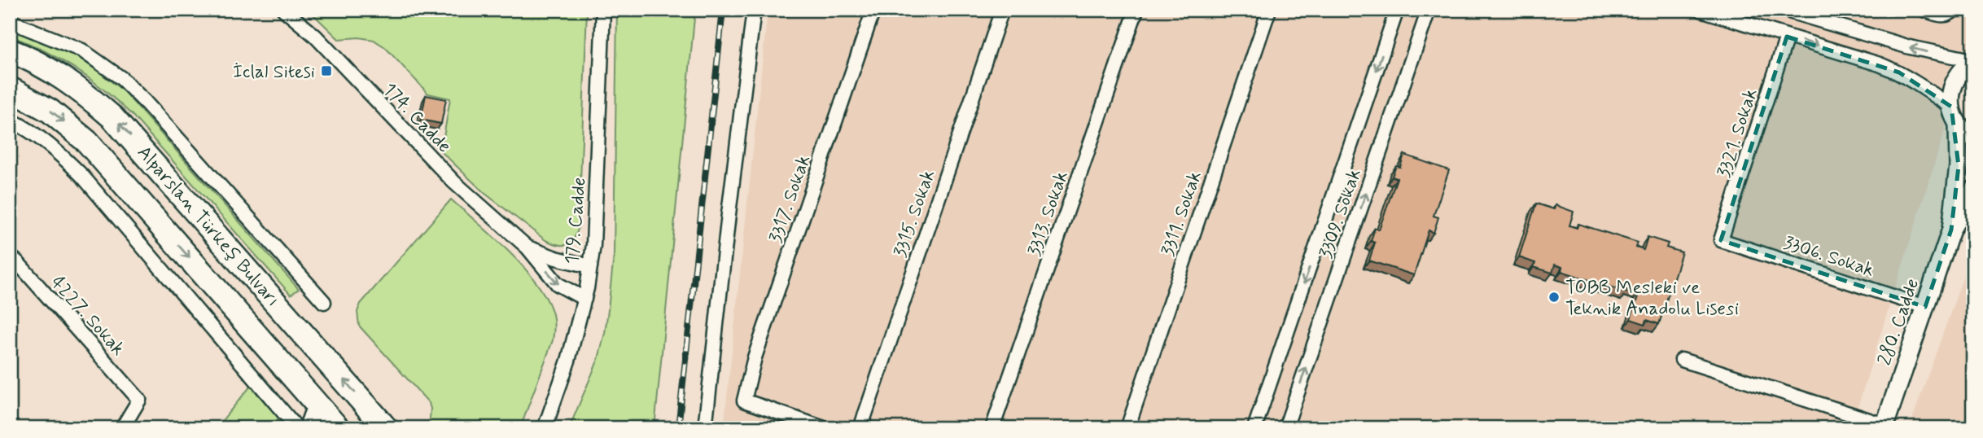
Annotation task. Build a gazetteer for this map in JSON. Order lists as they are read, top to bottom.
{
  "streets": {
    "highway": ["Alparslan Türkeş Bulvarı"],
    "street": [
      "174. Cadde",
      "3321. Sokak",
      "3317. Sokak",
      "3315. Sokak",
      "3313. Sokak",
      "3311. Sokak",
      "3309. Sokak",
      "179. Cadde",
      "3306. Sokak",
      "4227. Sokak",
      "280. Cadde"
    ]
  },
  "crossings": [
    ["3321. Sokak", "3306. Sokak"],
    ["3306. Sokak", "280. Cadde"]
  ],
  "places": {
    "transit": ["İclal Sitesi"],
    "other": ["TOBB Mesleki ve Teknik Anadolu Lisesi"]
  }
}
